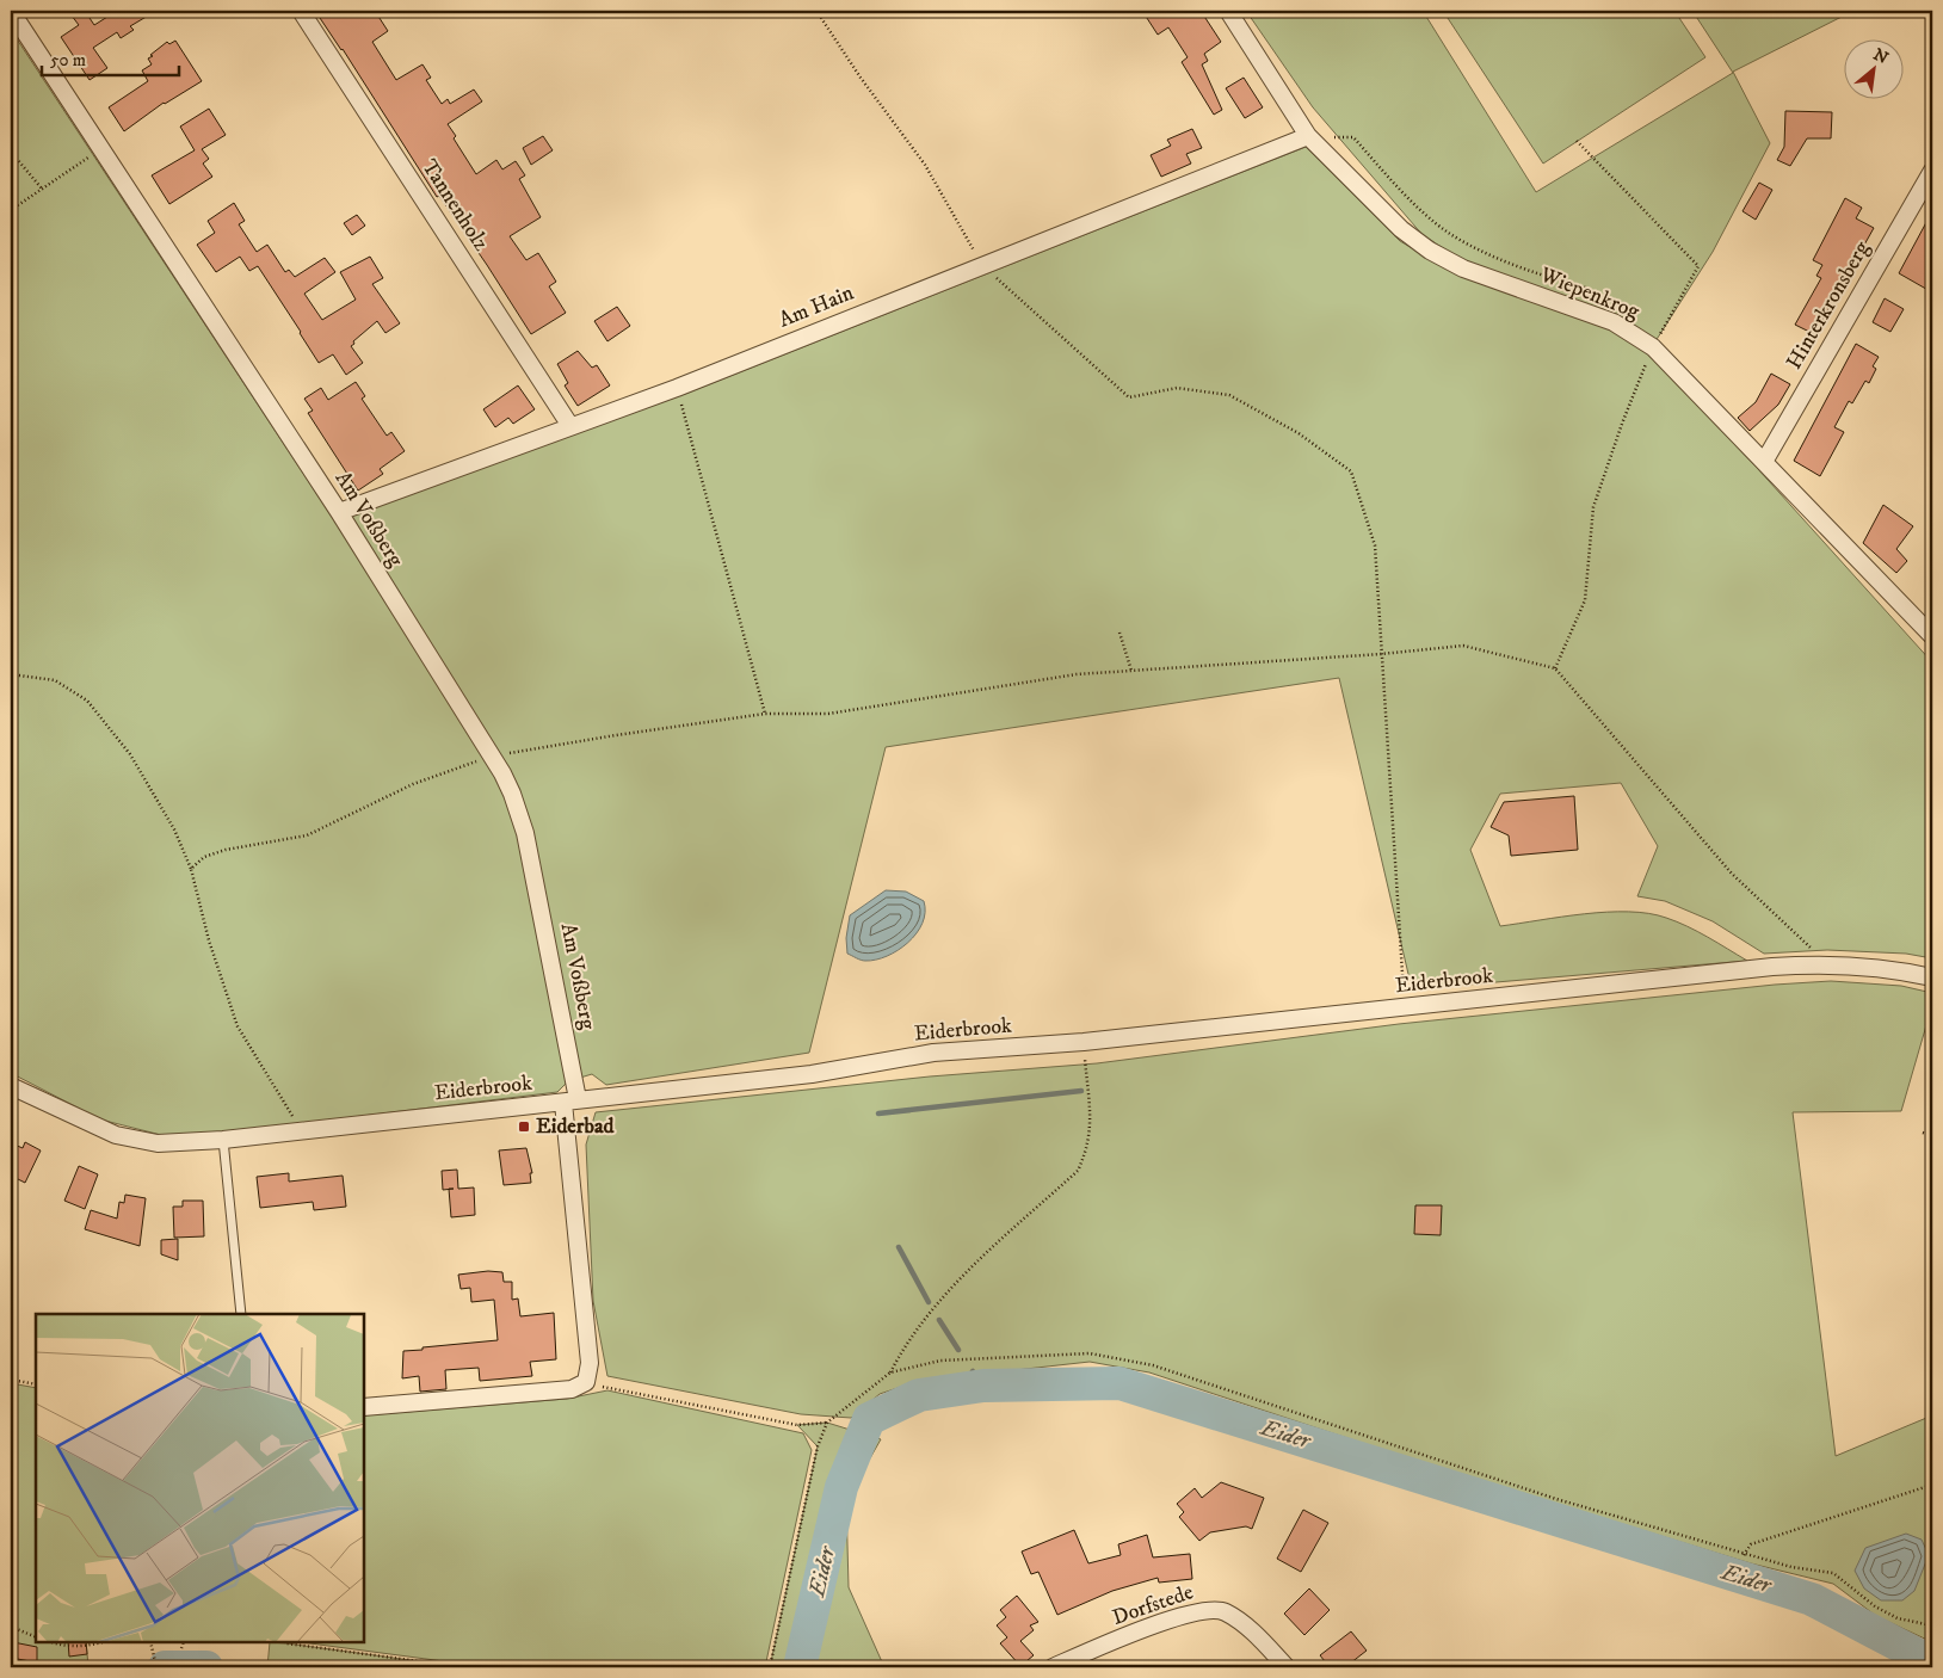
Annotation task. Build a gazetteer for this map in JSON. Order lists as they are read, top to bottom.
{
  "streets": {
    "street": [
      "Tannenholz",
      "Wiepenkrog",
      "Hinterkronsberg",
      "Am Hain",
      "Am Voßberg",
      "Eiderbrook",
      "Dorfstede"
    ]
  },
  "crossings": [
    ["Tannenholz", "Am Hain"],
    ["Wiepenkrog", "Hinterkronsberg"],
    ["Wiepenkrog", "Am Hain"],
    ["Am Hain", "Am Voßberg"],
    ["Am Voßberg", "Eiderbrook"]
  ],
  "water": ["Eider"],
  "places": {
    "transit": ["Eiderbad"]
  },
  "scale_bar": "50 m",
  "north": "top right"
}
